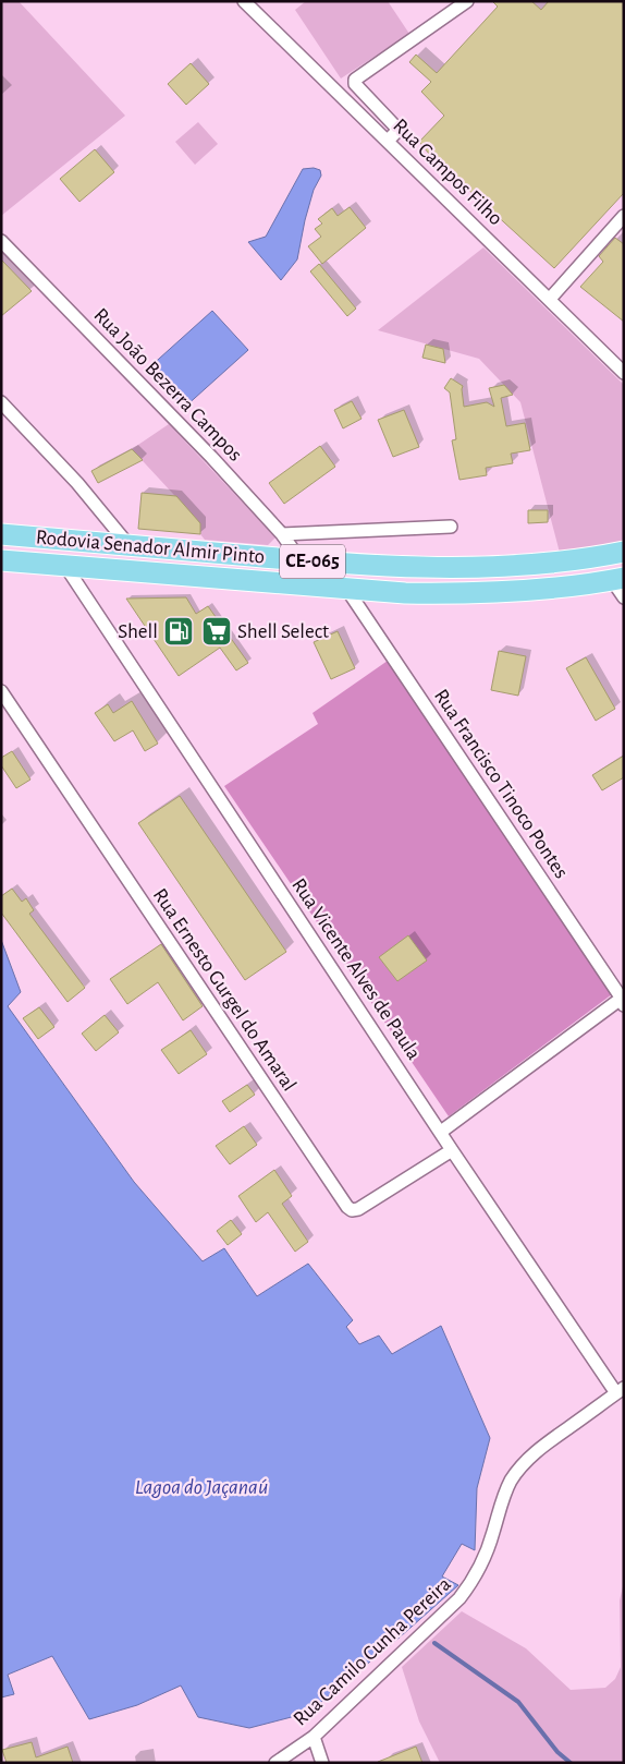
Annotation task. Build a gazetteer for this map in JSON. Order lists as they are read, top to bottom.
{
  "streets": {
    "main road": ["Rodovia Senador Almir Pinto", "CE-065"],
    "street": [
      "Rua Campos Filho",
      "Rua João Bezerra Campos",
      "Rua Francisco Tinoco Pontes",
      "Rua Vicente Alves de Paula",
      "Rua Ernesto Gurgel do Amaral",
      "Rua Camilo Cunha Pereira"
    ]
  },
  "crossings": [
    ["Rua João Bezerra Campos", "Rodovia Senador Almir Pinto"],
    ["Rodovia Senador Almir Pinto", "Rua Francisco Tinoco Pontes"],
    ["Rodovia Senador Almir Pinto", "Rua Vicente Alves de Paula"],
    ["Rua Vicente Alves de Paula", "Rua Ernesto Gurgel do Amaral"],
    ["Rua Vicente Alves de Paula", "Rua Camilo Cunha Pereira"]
  ],
  "water": ["Lagoa do Jaçanaú"],
  "places": {
    "fuel station": ["Shell"],
    "supermarket": ["Shell Select"]
  }
}
